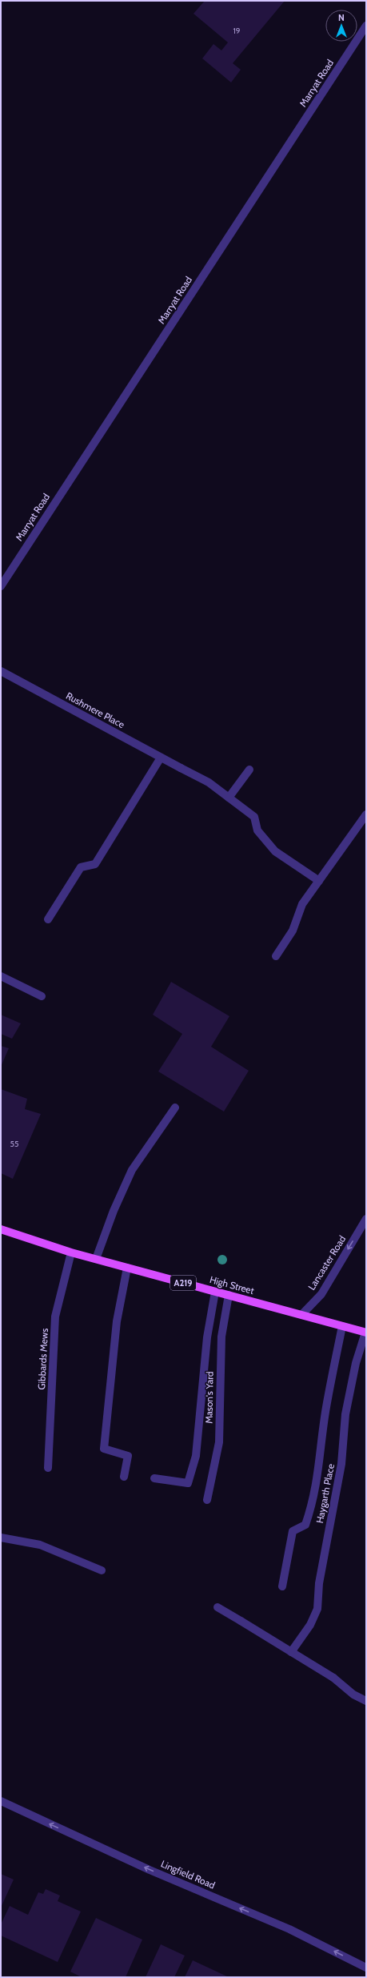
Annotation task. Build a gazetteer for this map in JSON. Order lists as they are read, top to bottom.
{
  "streets": {
    "main road": ["A219", "High Street"],
    "street": [
      "Marryat Road",
      "Rushmere Place",
      "Lancaster Road",
      "Gibbards Mews",
      "Mason's Yard",
      "Haygarth Place",
      "Lingfield Road"
    ]
  },
  "crossings": [
    ["Lancaster Road", "High Street"],
    ["High Street", "Gibbards Mews"],
    ["High Street", "Mason's Yard"],
    ["High Street", "Haygarth Place"]
  ],
  "one_way": ["Lancaster Road", "Lingfield Road"],
  "house_numbers": ["19", "55"],
  "north": "top"
}
